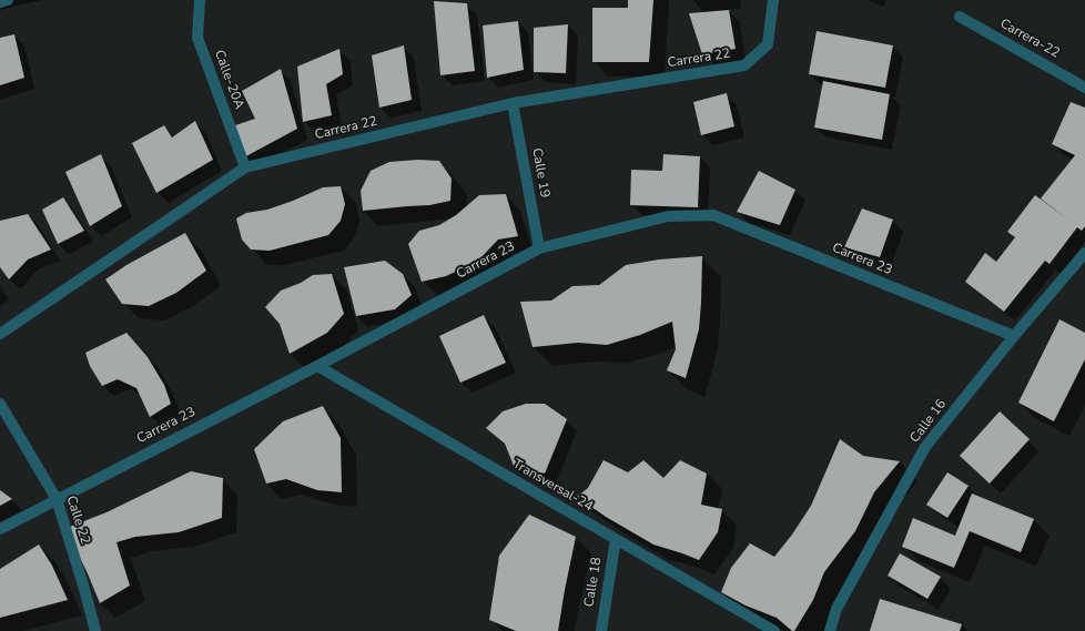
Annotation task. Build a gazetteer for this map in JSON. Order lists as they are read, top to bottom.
{
  "streets": {
    "street": [
      "Carrera-22",
      "Carrera 22",
      "Calle-20A",
      "Calle 19",
      "Carrera 23",
      "Calle 16",
      "Transversal-24",
      "Calle 22",
      "Calle 18"
    ]
  },
  "crossings": [
    ["Carrera 22", "Calle-20A"],
    ["Carrera 22", "Calle 19"],
    ["Calle 19", "Carrera 23"],
    ["Carrera 23", "Calle 16"],
    ["Carrera 23", "Transversal-24"],
    ["Carrera 23", "Calle 22"],
    ["Transversal-24", "Calle 18"]
  ]
}
